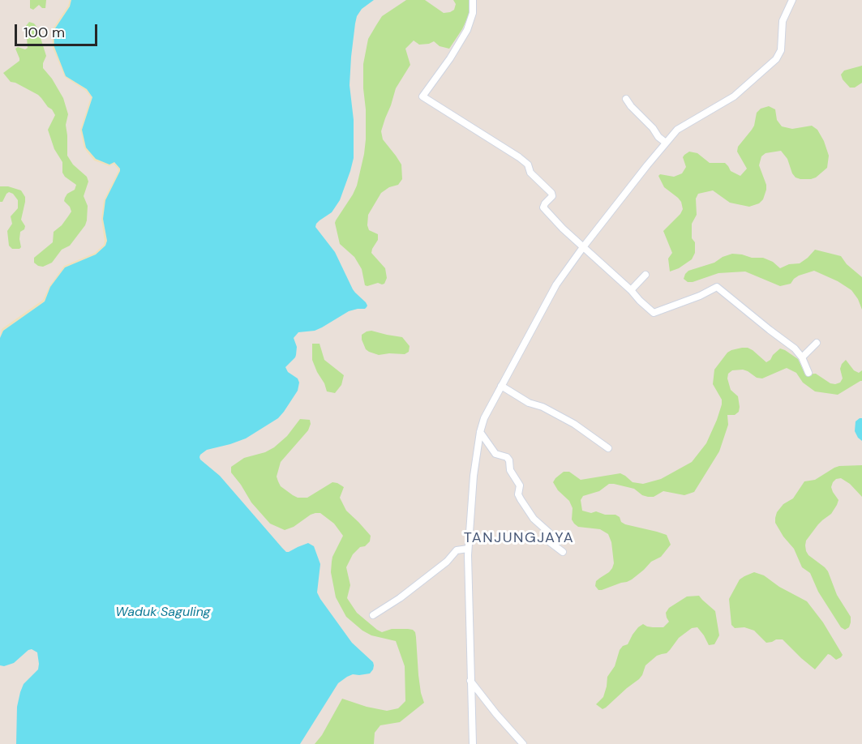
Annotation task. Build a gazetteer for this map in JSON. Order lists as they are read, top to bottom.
{
  "districts": ["TANJUNGJAYA"],
  "water": ["Waduk Saguling"],
  "scale_bar": "100 m"
}
